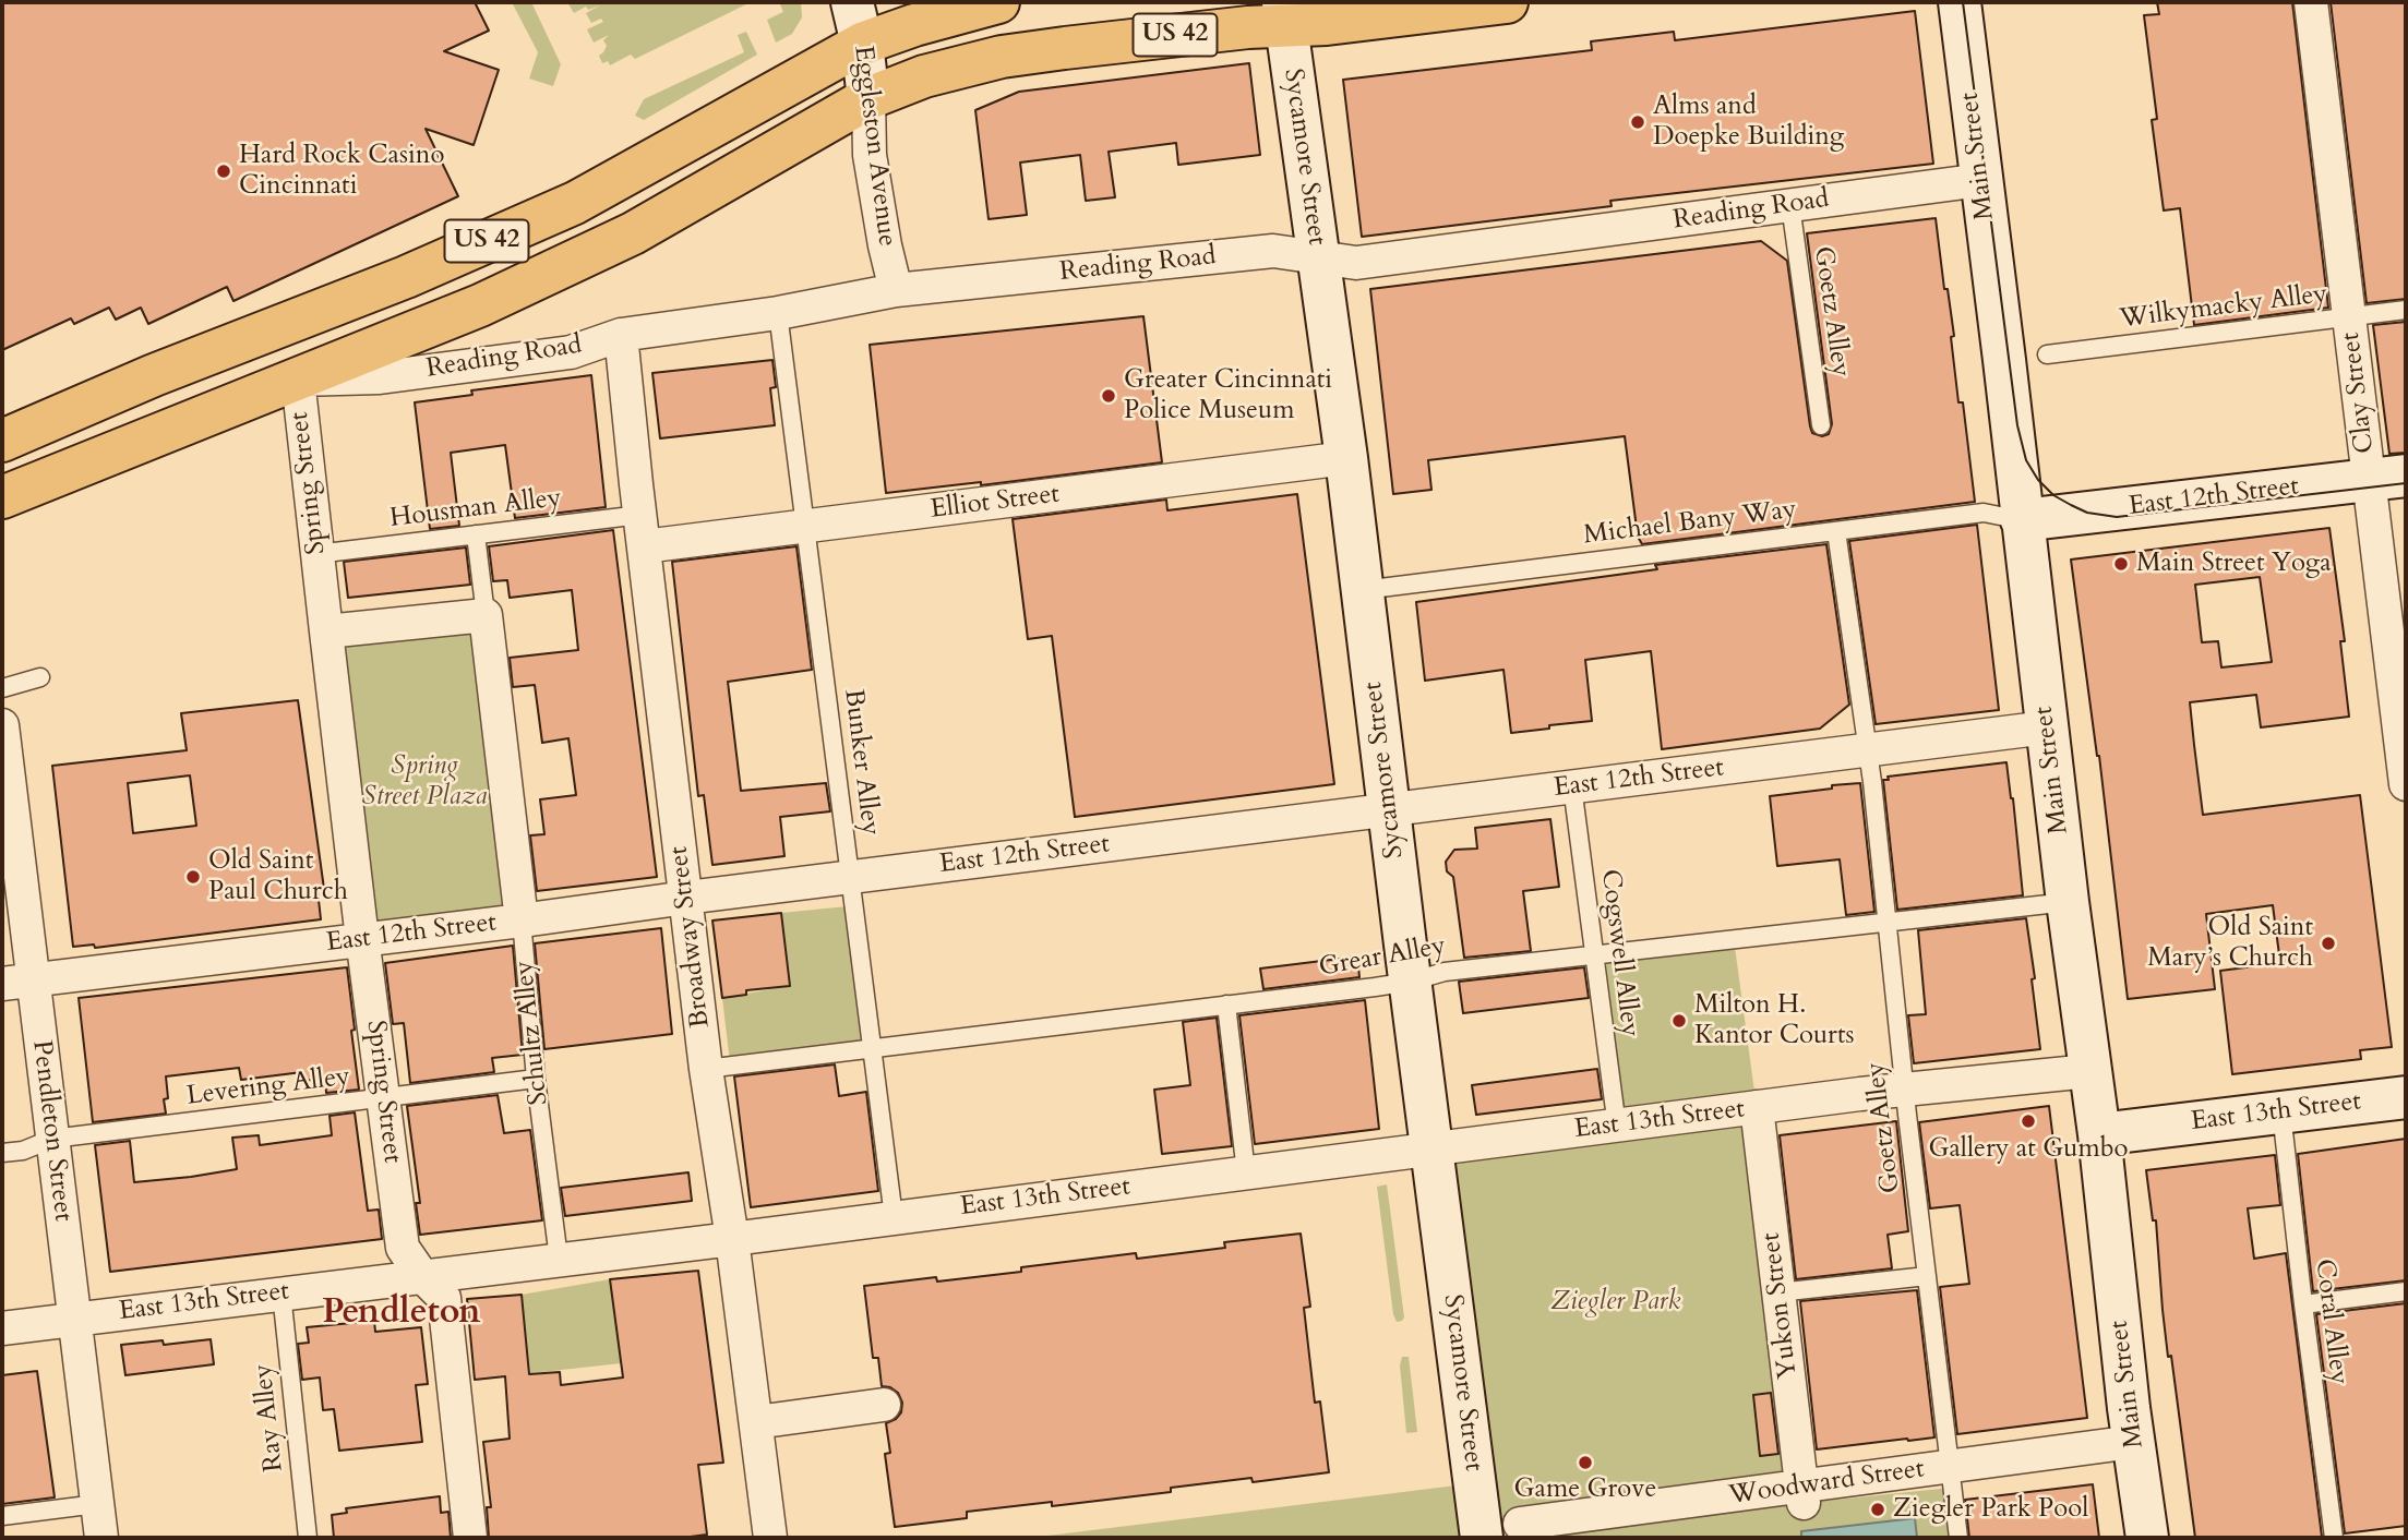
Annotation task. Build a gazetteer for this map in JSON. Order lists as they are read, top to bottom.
{
  "streets": {
    "main road": ["US 42", "Reading Road"],
    "street": [
      "Eggleston Avenue",
      "Main Street",
      "Sycamore Street",
      "Clay Street",
      "Spring Street",
      "East 12th Street",
      "Elliot Street",
      "Broadway Street",
      "Schultz Alley",
      "East 13th Street",
      "Pendleton Street",
      "Yukon Street",
      "Woodward Street"
    ],
    "lane": [
      "Wilkymacky Alley",
      "Goetz Alley",
      "Housman Alley",
      "Michael Bany Way",
      "Bunker Alley",
      "Cogswell Alley",
      "Grear Alley",
      "Levering Alley",
      "Coral Alley",
      "Ray Alley"
    ]
  },
  "crossings": [
    ["US 42", "Eggleston Avenue"],
    ["US 42", "Sycamore Street"],
    ["US 42", "Reading Road"],
    ["Eggleston Avenue", "Reading Road"],
    ["Main Street", "Reading Road"],
    ["Main Street", "East 12th Street"],
    ["Main Street", "Michael Bany Way"],
    ["Main Street", "Grear Alley"],
    ["Main Street", "East 13th Street"],
    ["Main Street", "Woodward Street"],
    ["Sycamore Street", "Reading Road"],
    ["Sycamore Street", "East 12th Street"],
    ["Sycamore Street", "Elliot Street"],
    ["Sycamore Street", "Michael Bany Way"],
    ["Sycamore Street", "Grear Alley"],
    ["Sycamore Street", "East 13th Street"],
    ["Reading Road", "Goetz Alley"],
    ["Reading Road", "Spring Street"],
    ["Reading Road", "Bunker Alley"],
    ["Reading Road", "Broadway Street"],
    ["Wilkymacky Alley", "Clay Street"],
    ["Goetz Alley", "East 12th Street"],
    ["Goetz Alley", "Michael Bany Way"],
    ["Goetz Alley", "Grear Alley"],
    ["Goetz Alley", "East 13th Street"],
    ["Goetz Alley", "Woodward Street"],
    ["Clay Street", "East 12th Street"],
    ["Spring Street", "East 12th Street"],
    ["Spring Street", "Housman Alley"],
    ["Spring Street", "Levering Alley"],
    ["Spring Street", "East 13th Street"],
    ["East 12th Street", "Michael Bany Way"],
    ["East 12th Street", "Bunker Alley"],
    ["East 12th Street", "Broadway Street"],
    ["East 12th Street", "Cogswell Alley"],
    ["East 12th Street", "Schultz Alley"],
    ["East 12th Street", "Pendleton Street"],
    ["Elliot Street", "Housman Alley"],
    ["Elliot Street", "Bunker Alley"],
    ["Elliot Street", "Broadway Street"],
    ["Housman Alley", "Broadway Street"],
    ["Housman Alley", "Schultz Alley"],
    ["Bunker Alley", "Grear Alley"],
    ["Bunker Alley", "East 13th Street"],
    ["Broadway Street", "Grear Alley"],
    ["Broadway Street", "East 13th Street"],
    ["Cogswell Alley", "Grear Alley"],
    ["Cogswell Alley", "East 13th Street"],
    ["Schultz Alley", "Levering Alley"],
    ["Schultz Alley", "East 13th Street"],
    ["Levering Alley", "Pendleton Street"],
    ["East 13th Street", "Pendleton Street"],
    ["East 13th Street", "Yukon Street"],
    ["East 13th Street", "Coral Alley"],
    ["East 13th Street", "Ray Alley"],
    ["Yukon Street", "Woodward Street"]
  ],
  "districts": ["Pendleton"],
  "parks": ["Spring Street Plaza", "Ziegler Park"],
  "places": [
    "Alms and Doepke Building",
    "Hard Rock Casino Cincinnati",
    "Greater Cincinnati Police Museum",
    "Main Street Yoga",
    "Old Saint Paul Church",
    "Old Saint Mary’s Church",
    "Milton H. Kantor Courts",
    "Gallery at Gumbo",
    "Game Grove",
    "Ziegler Park Pool"
  ]
}
